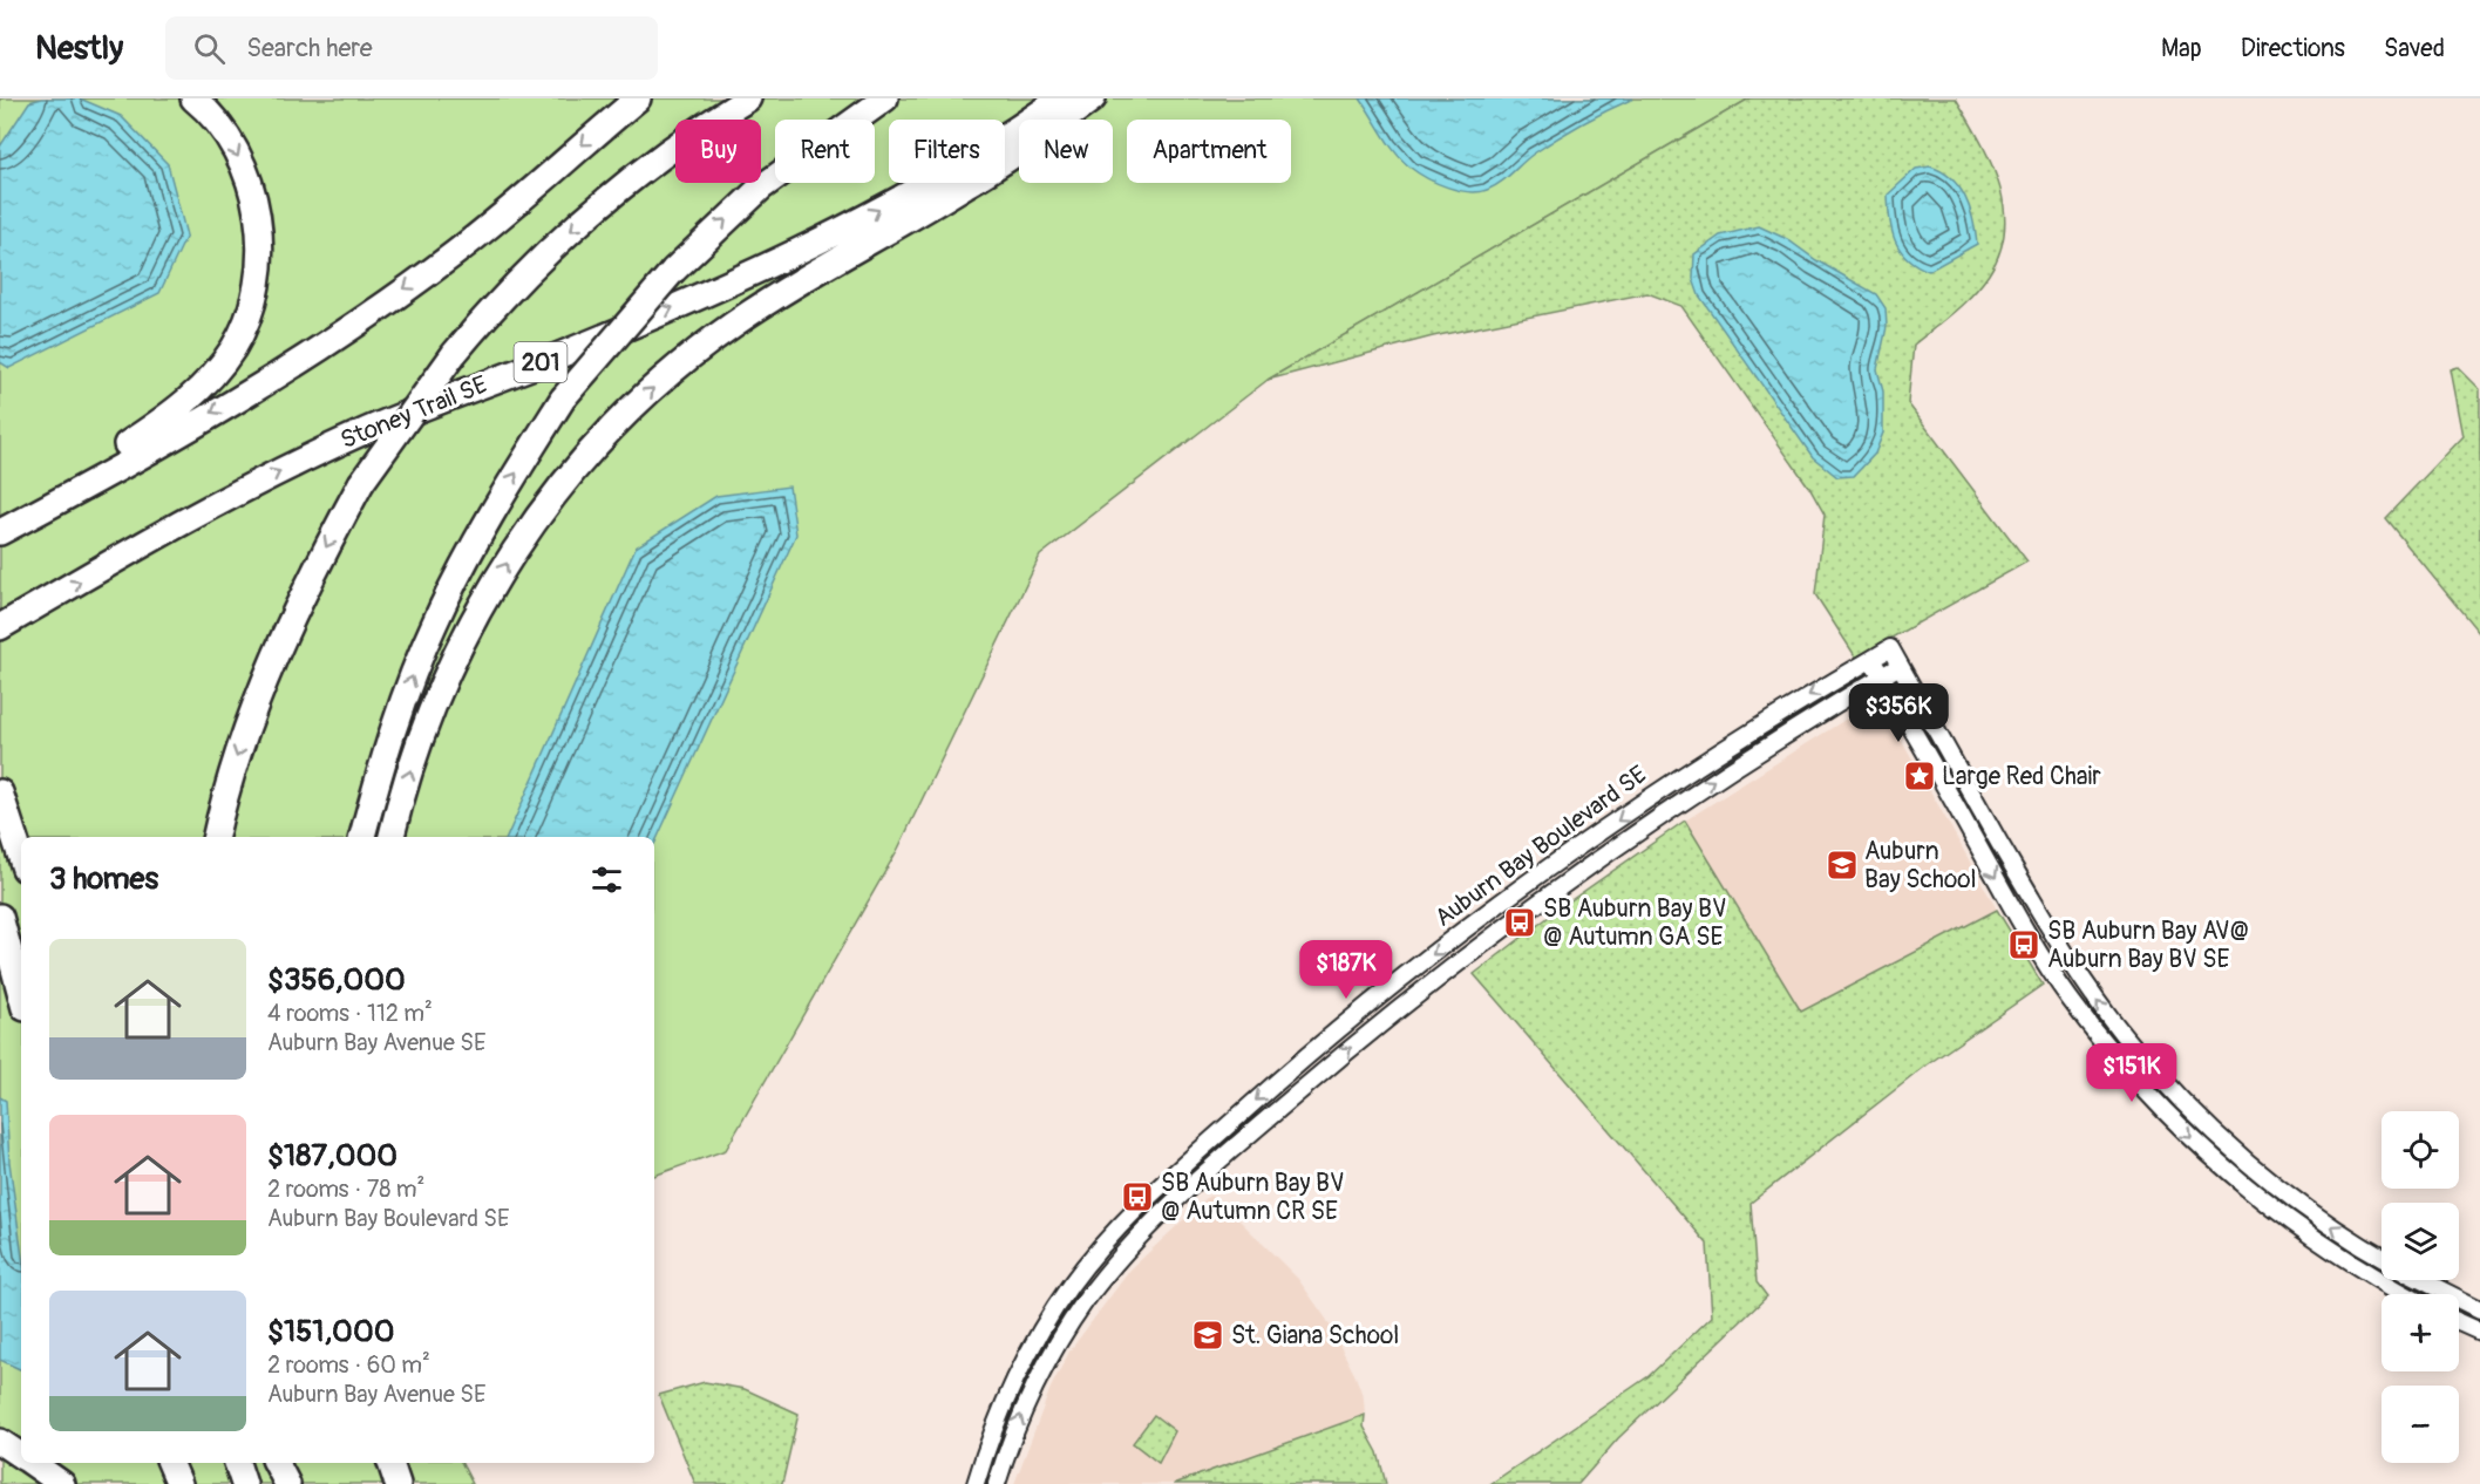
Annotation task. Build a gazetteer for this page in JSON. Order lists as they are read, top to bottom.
{
  "streets": {
    "highway": ["201", "Stoney Trail SE"],
    "street": ["Auburn Bay Boulevard SE"]
  },
  "places": {
    "place": ["Large Red Chair"],
    "school or university": ["Auburn Bay School", "St. Giana School"],
    "bus stop": ["SB Auburn Bay BV @ Autumn GA SE", "SB Auburn Bay AV@ Auburn Bay BV SE", "SB Auburn Bay BV @ Autumn CR SE"]
  },
  "page": {
    "header": "Nestly",
    "search": "Search here",
    "nav": ["Map", "Directions", "Saved"],
    "chip": [
      "Buy",
      "Rent",
      "Filters",
      "New",
      "Apartment"
    ],
    "price": ["$356K", "$187K", "$151K"],
    "heading": "3 homes",
    "list": [
      {
        "name": "$356,000",
        "note": "4 rooms · 112 m² · Auburn Bay Avenue SE"
      },
      {
        "name": "$187,000",
        "note": "2 rooms · 78 m² · Auburn Bay Boulevard SE"
      },
      {
        "name": "$151,000",
        "note": "2 rooms · 60 m² · Auburn Bay Avenue SE"
      }
    ],
    "map_buttons": ["+", "−"]
  }
}
